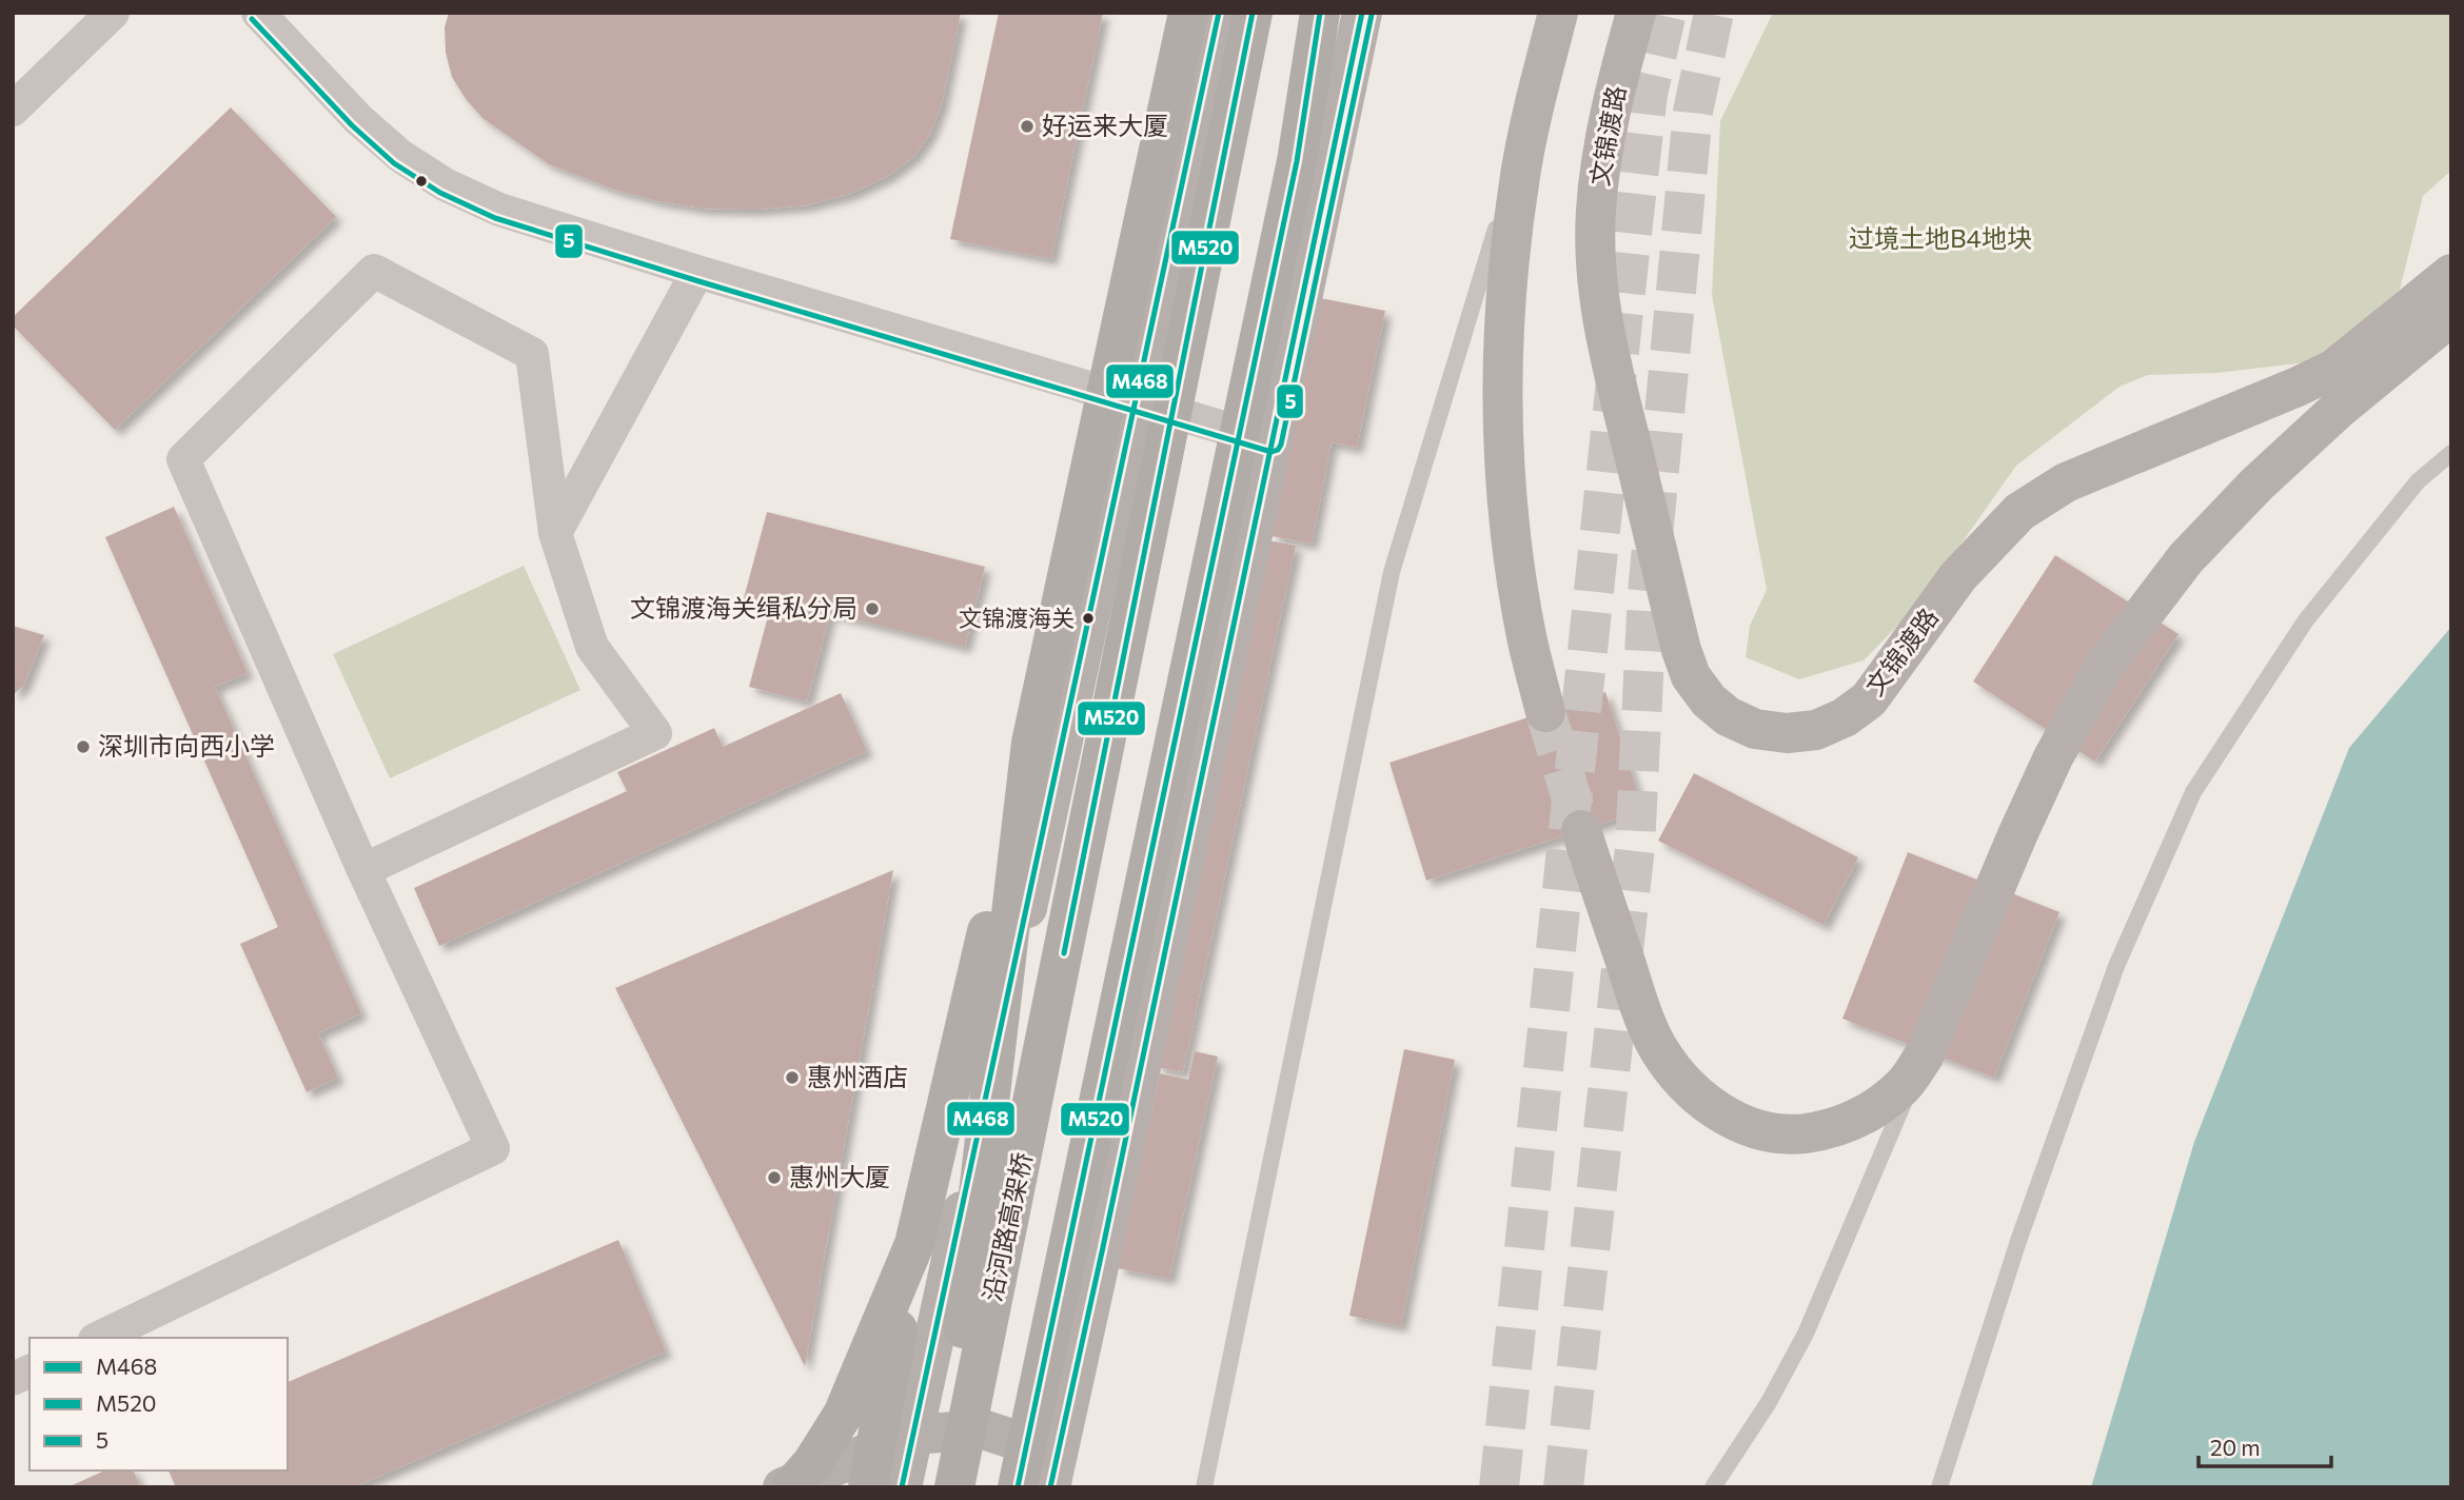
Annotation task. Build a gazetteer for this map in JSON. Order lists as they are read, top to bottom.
{
  "streets": {
    "highway": ["沿河路高架桥"],
    "main road": ["文锦渡路"]
  },
  "parks": ["过境土地B4地块"],
  "places": [
    "好运来大厦",
    "文锦渡海关缉私分局",
    "文锦渡海关",
    "深圳市向西小学",
    "惠州酒店",
    "惠州大厦"
  ],
  "lines": ["transit line M468", "transit line M520", "transit line 5"],
  "legend": ["M468", "M520", "5"],
  "scale_bar": "20 m"
}
